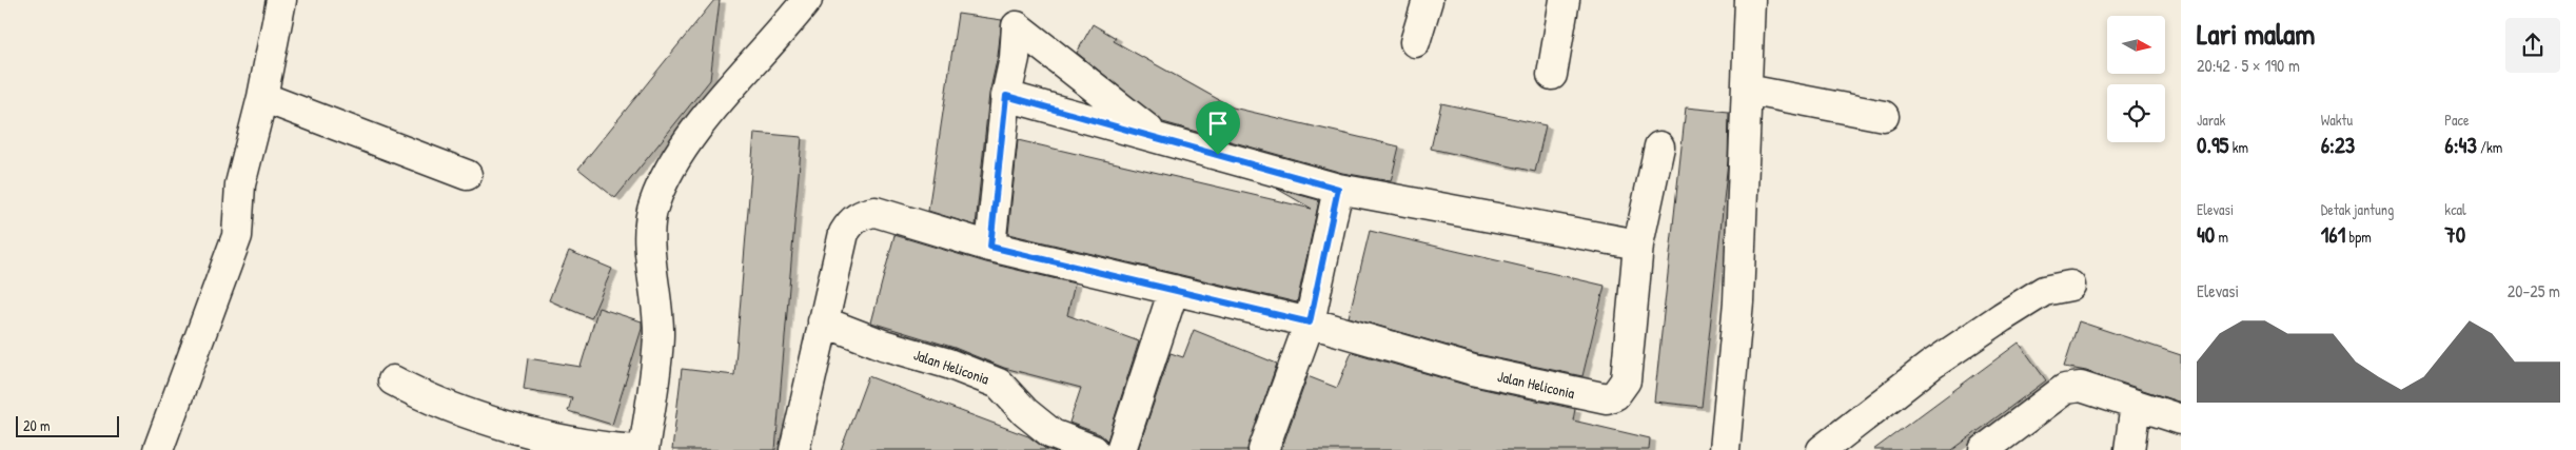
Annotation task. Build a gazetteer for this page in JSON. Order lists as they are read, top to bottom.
{
  "streets": {
    "street": ["Jalan Heliconia"]
  },
  "scale_bar": "20 m",
  "north": "right",
  "page": {
    "heading": ["Lari malam", "20:42 · 5 × 190 m"],
    "stats": [
      ["Jarak", "0.95 km"],
      ["Waktu", "6:23"],
      ["Pace", "6:43 /km"],
      ["Elevasi", "40 m"],
      ["Detak jantung", "161 bpm"],
      ["kcal", "70"]
    ],
    "chart": ["Elevasi", "20–25 m"],
    "scale": "20 m"
  }
}
